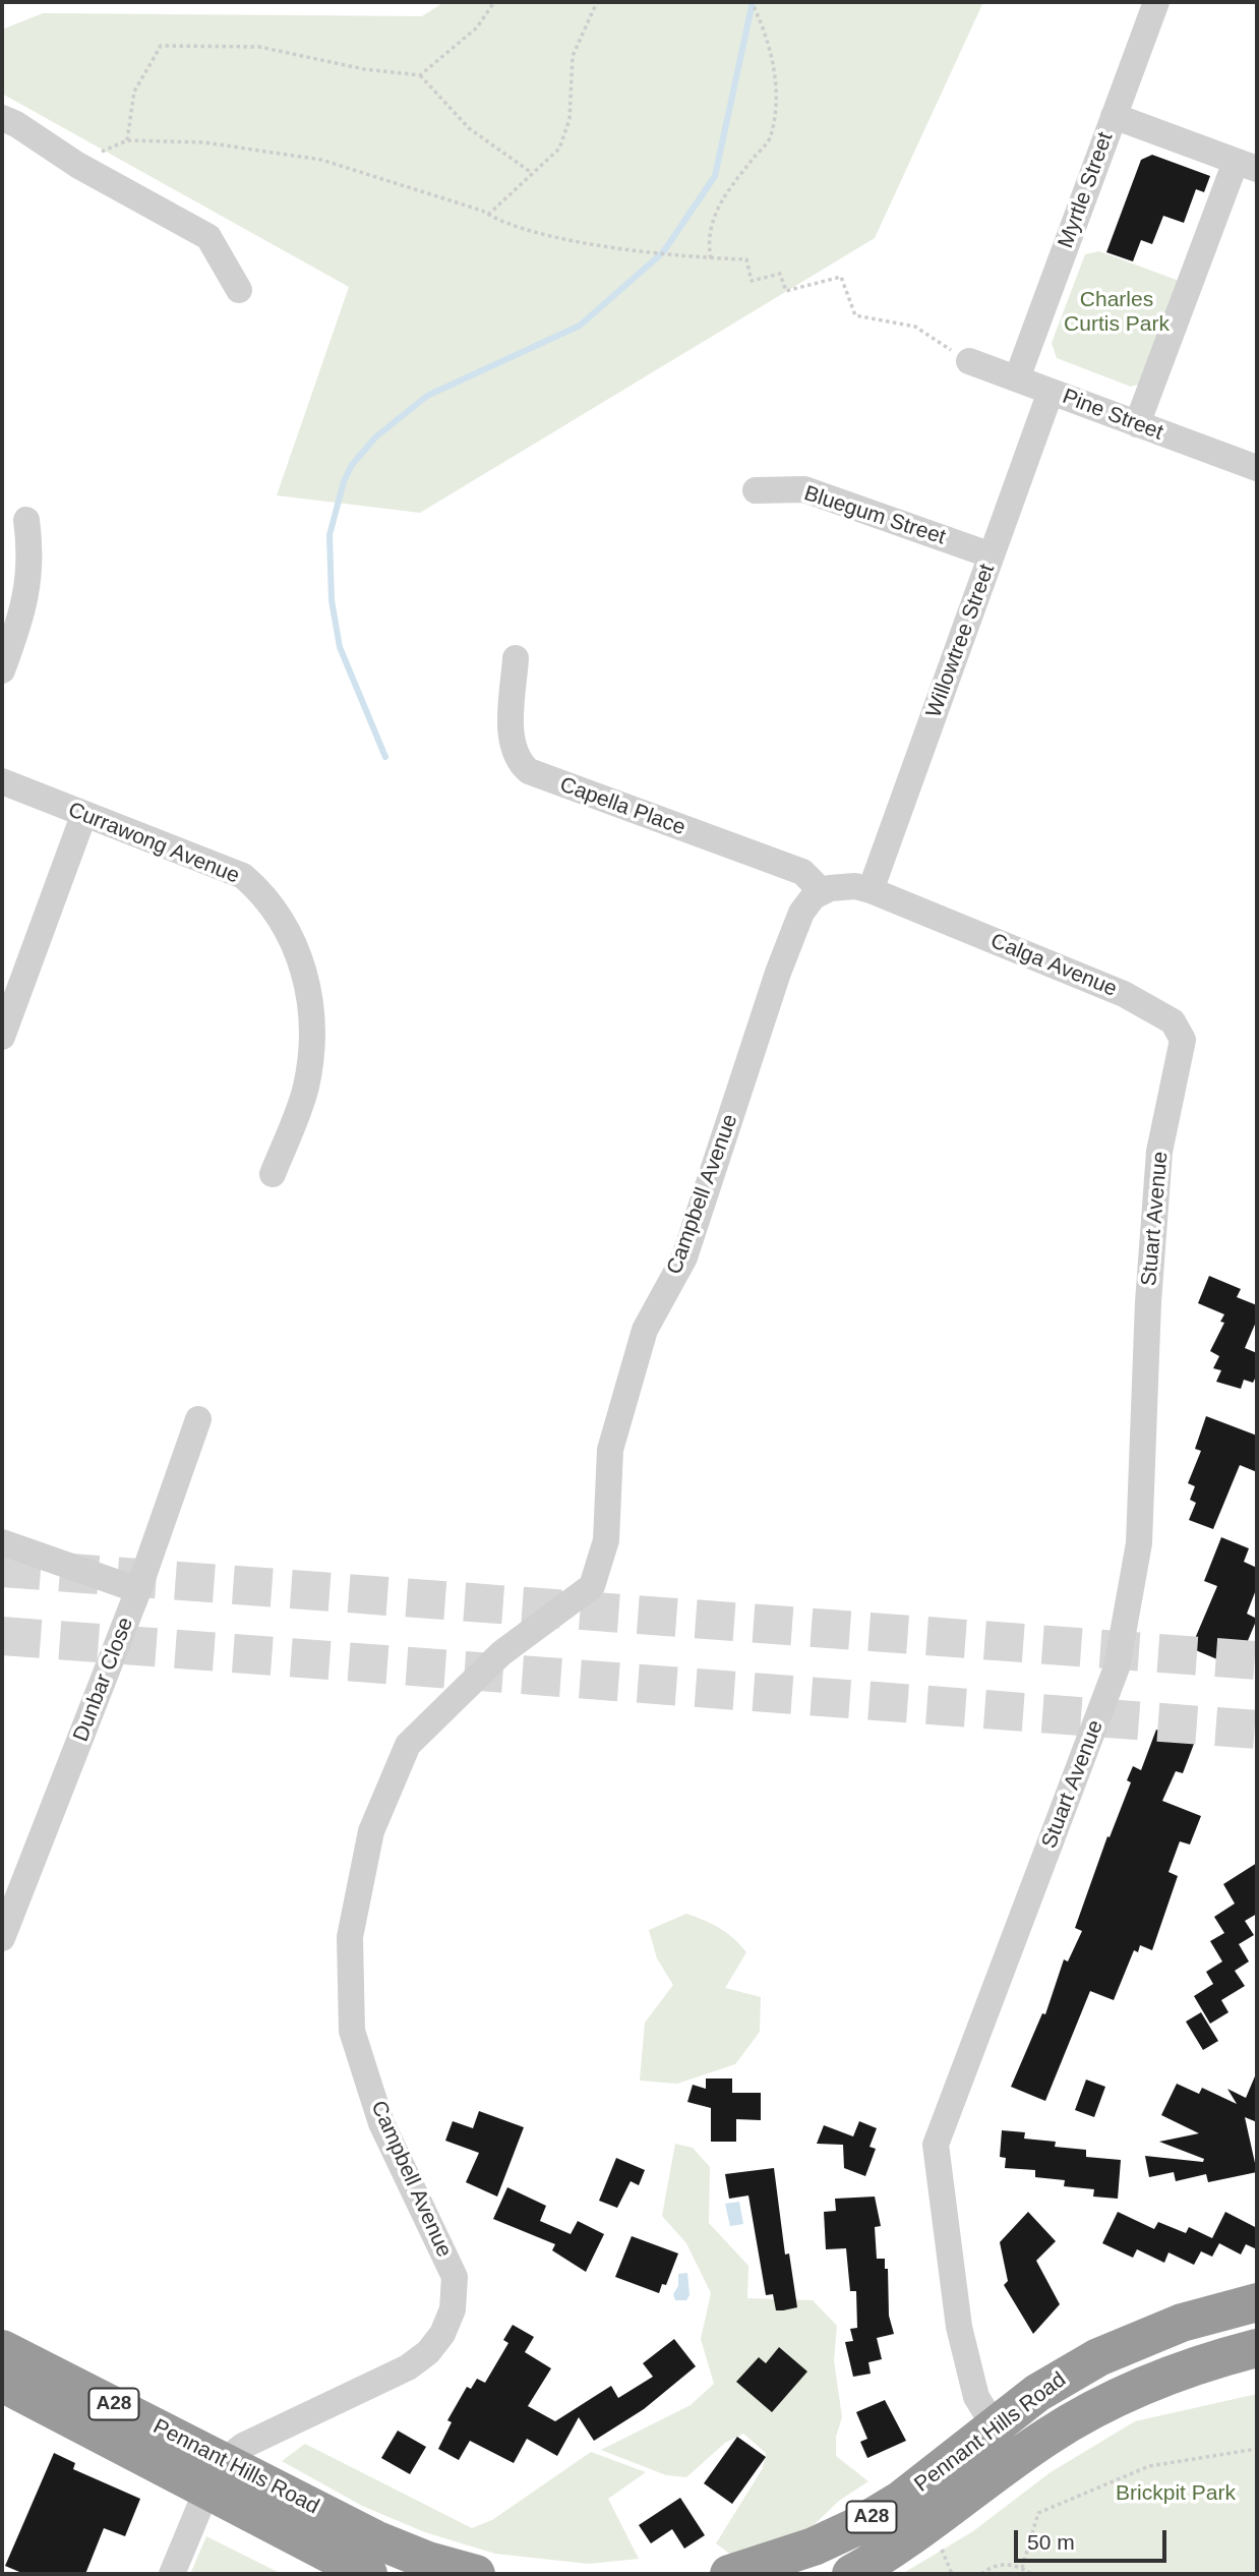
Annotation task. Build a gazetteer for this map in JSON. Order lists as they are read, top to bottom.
{
  "streets": {
    "highway": ["A28", "Pennant Hills Road"],
    "street": [
      "Myrtle Street",
      "Pine Street",
      "Bluegum Street",
      "Willowtree Street",
      "Capella Place",
      "Currawong Avenue",
      "Calga Avenue",
      "Campbell Avenue",
      "Stuart Avenue",
      "Dunbar Close"
    ]
  },
  "crossings": [
    ["Myrtle Street", "Pine Street"],
    ["Pine Street", "Willowtree Street"],
    ["Bluegum Street", "Willowtree Street"],
    ["Willowtree Street", "Calga Avenue"],
    ["Capella Place", "Campbell Avenue"],
    ["Calga Avenue", "Stuart Avenue"],
    ["Campbell Avenue", "Pennant Hills Road"],
    ["Stuart Avenue", "Pennant Hills Road"]
  ],
  "parks": ["Charles Curtis Park", "Brickpit Park"],
  "scale_bar": "50 m"
}
